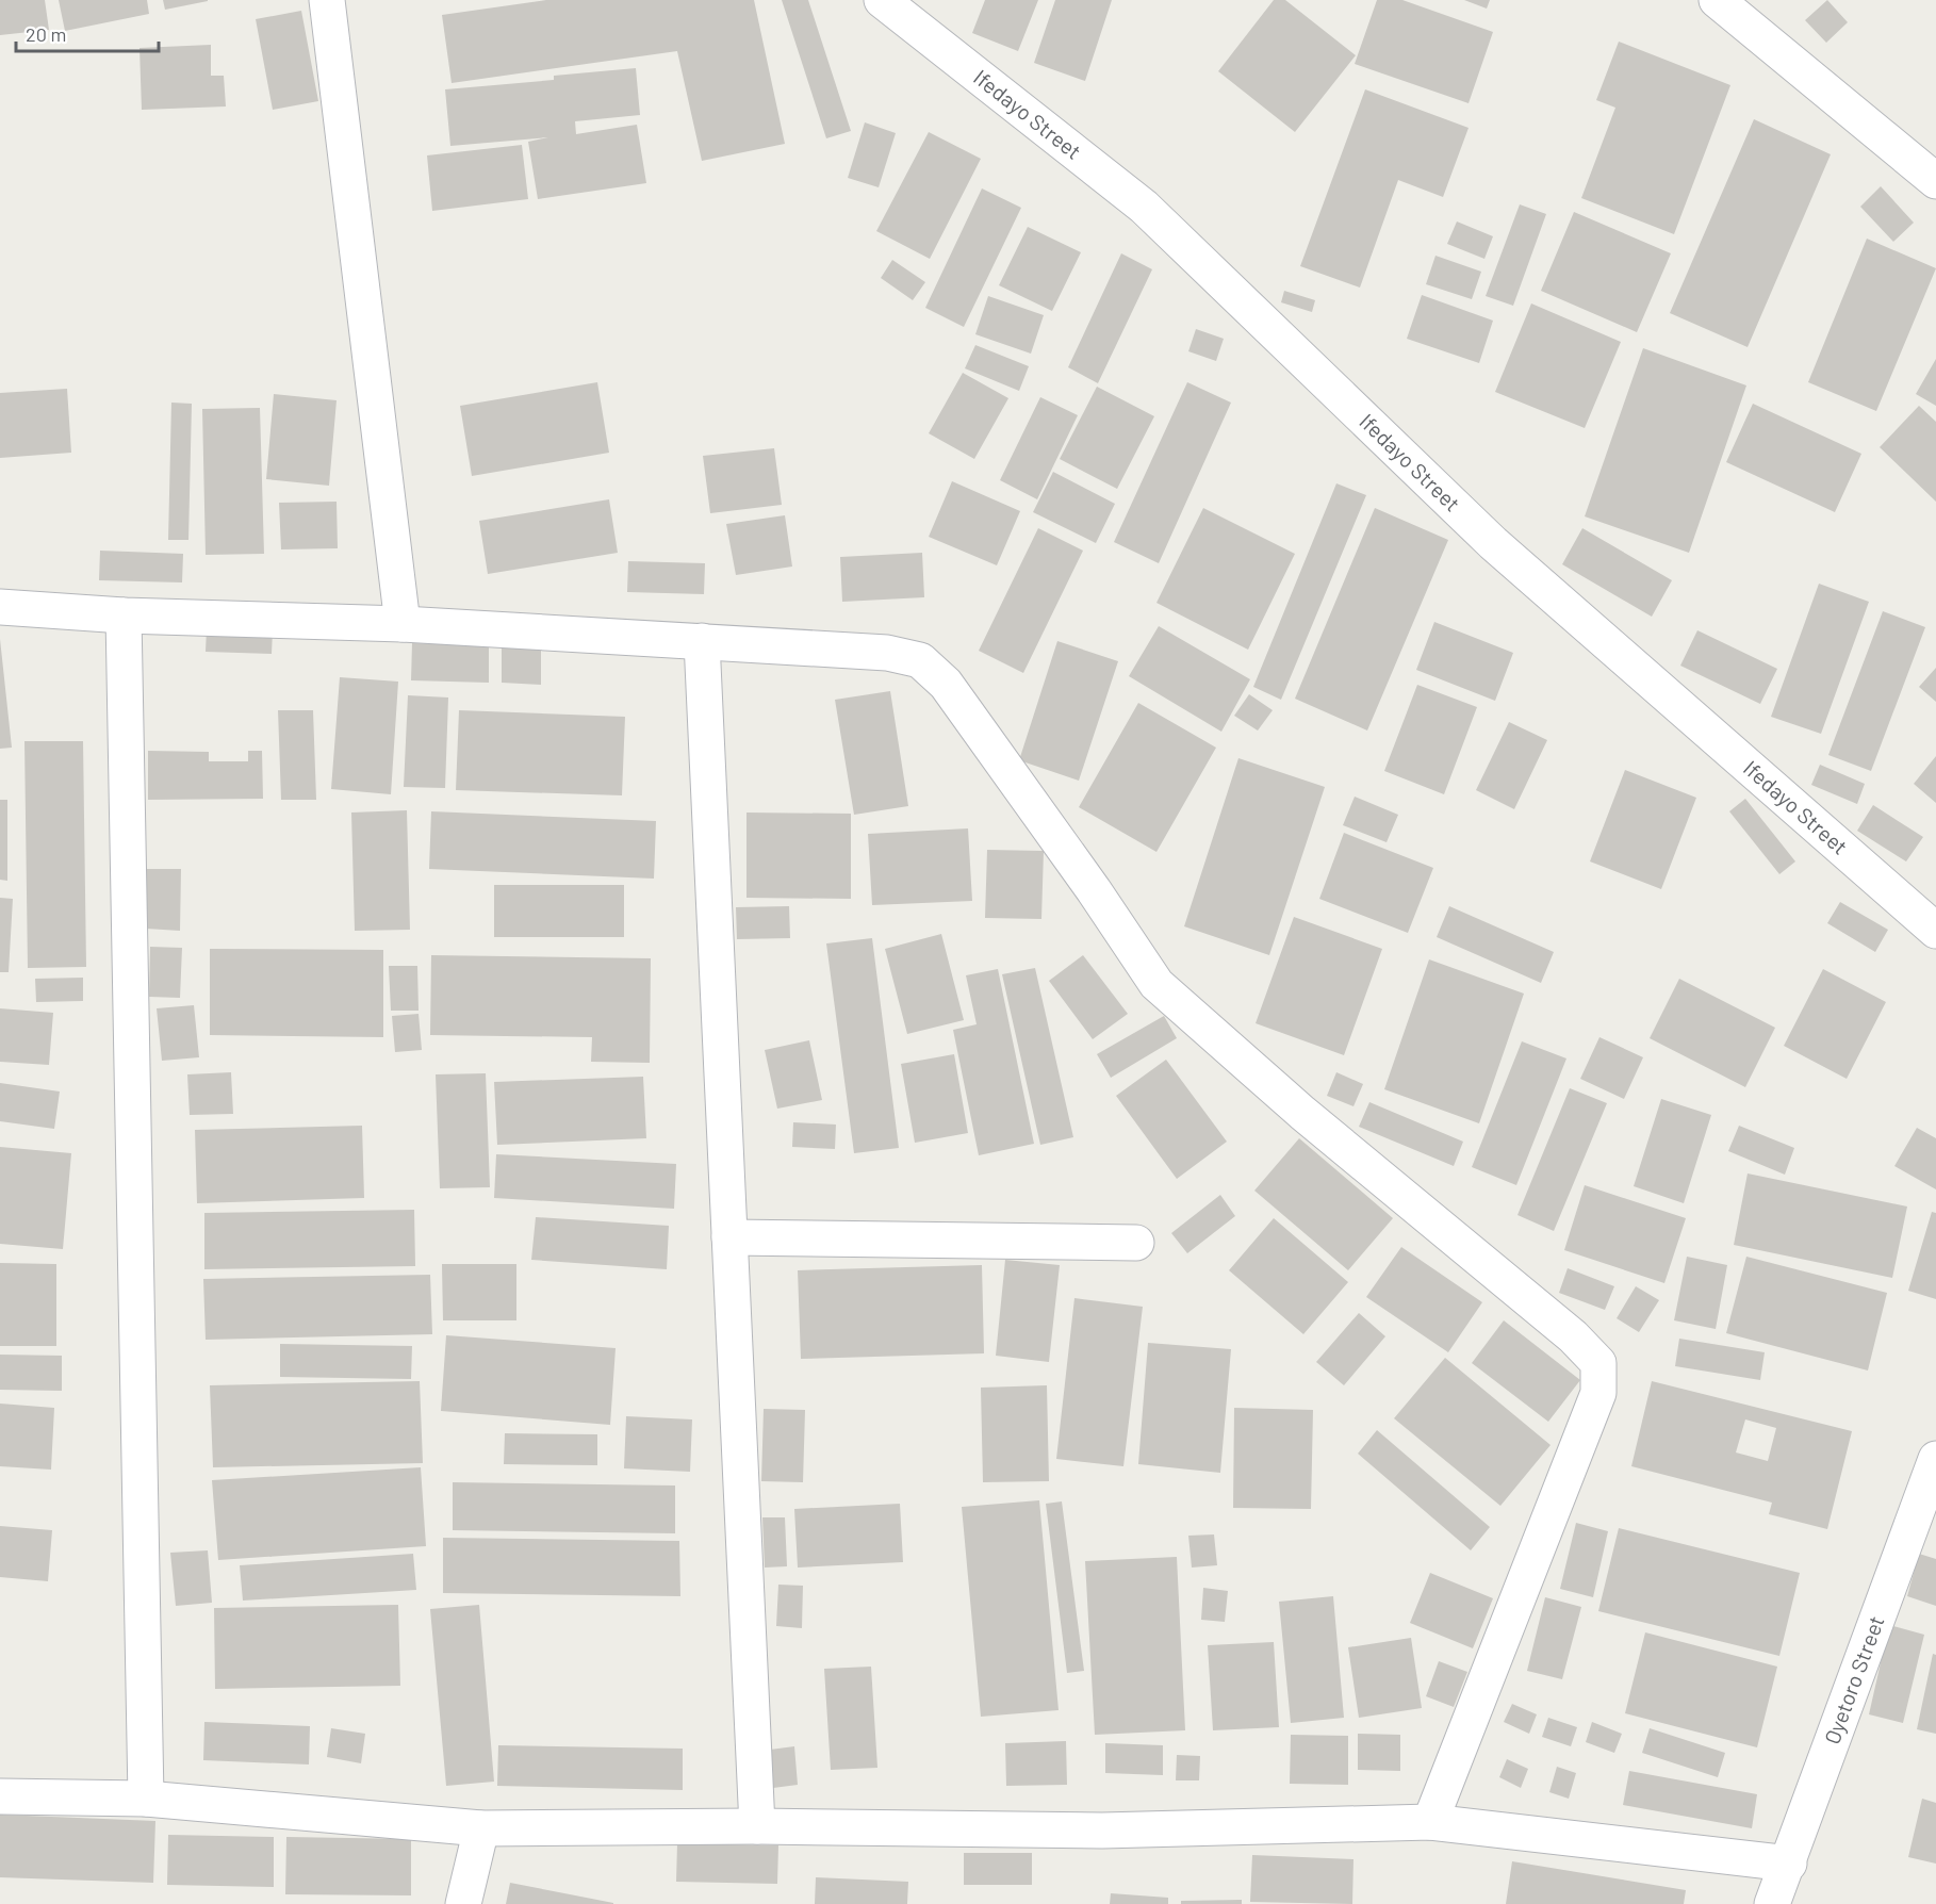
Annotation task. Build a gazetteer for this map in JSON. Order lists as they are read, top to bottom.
{
  "streets": {
    "street": ["Ifedayo Street", "Oyetoro Street"]
  },
  "scale_bar": "20 m"
}
